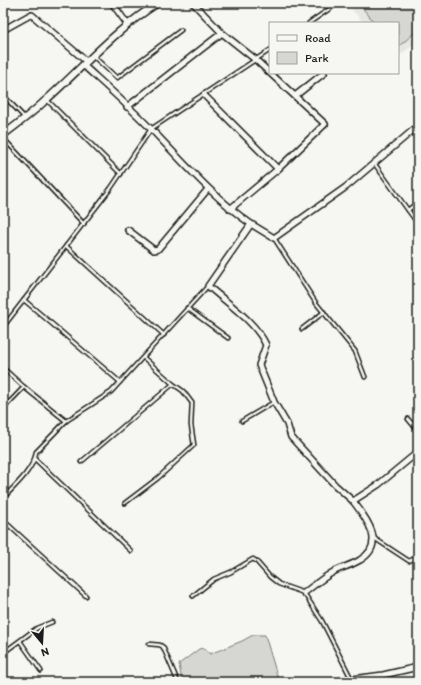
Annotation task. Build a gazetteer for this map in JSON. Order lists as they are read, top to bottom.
{
  "legend": ["Road", "Park"],
  "north": "bottom"
}
